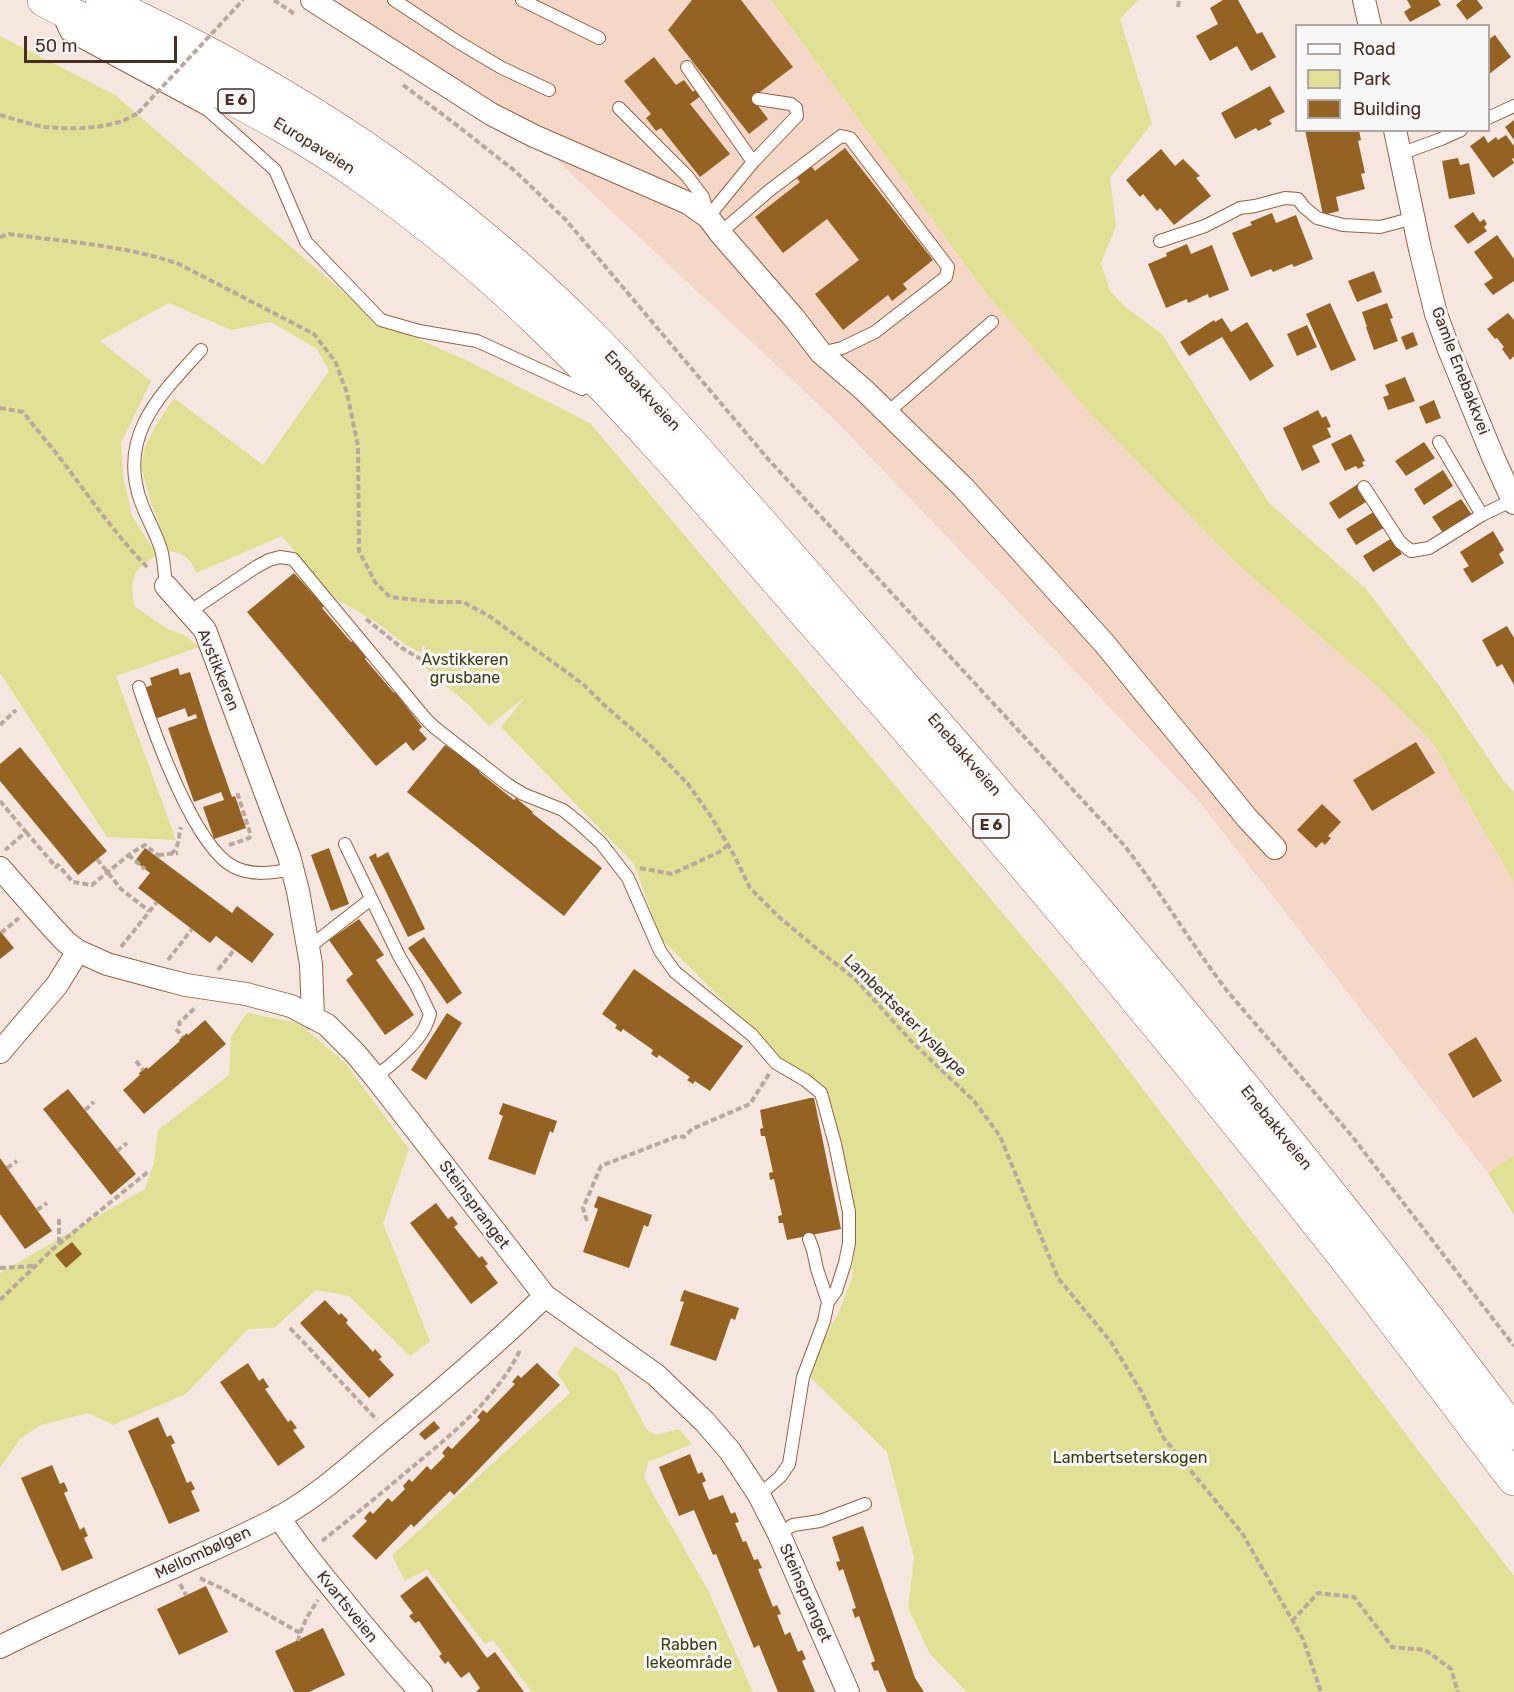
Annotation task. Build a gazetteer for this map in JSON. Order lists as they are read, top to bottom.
{
  "streets": {
    "highway": ["E 6", "Europaveien", "Enebakkveien"],
    "street": [
      "Gamle Enebakkvei",
      "Avstikkeren",
      "Steinspranget",
      "Mellombølgen",
      "Kvartsveien"
    ],
    "path": ["Lambertseter lysløype"]
  },
  "crossings": [
    ["Europaveien", "Enebakkveien"],
    ["Avstikkeren", "Steinspranget"],
    ["Steinspranget", "Mellombølgen"],
    ["Mellombølgen", "Kvartsveien"]
  ],
  "parks": ["Avstikkeren grusbane", "Lambertseterskogen", "Rabben lekeområde"],
  "legend": ["Road", "Park", "Building"],
  "scale_bar": "50 m"
}
